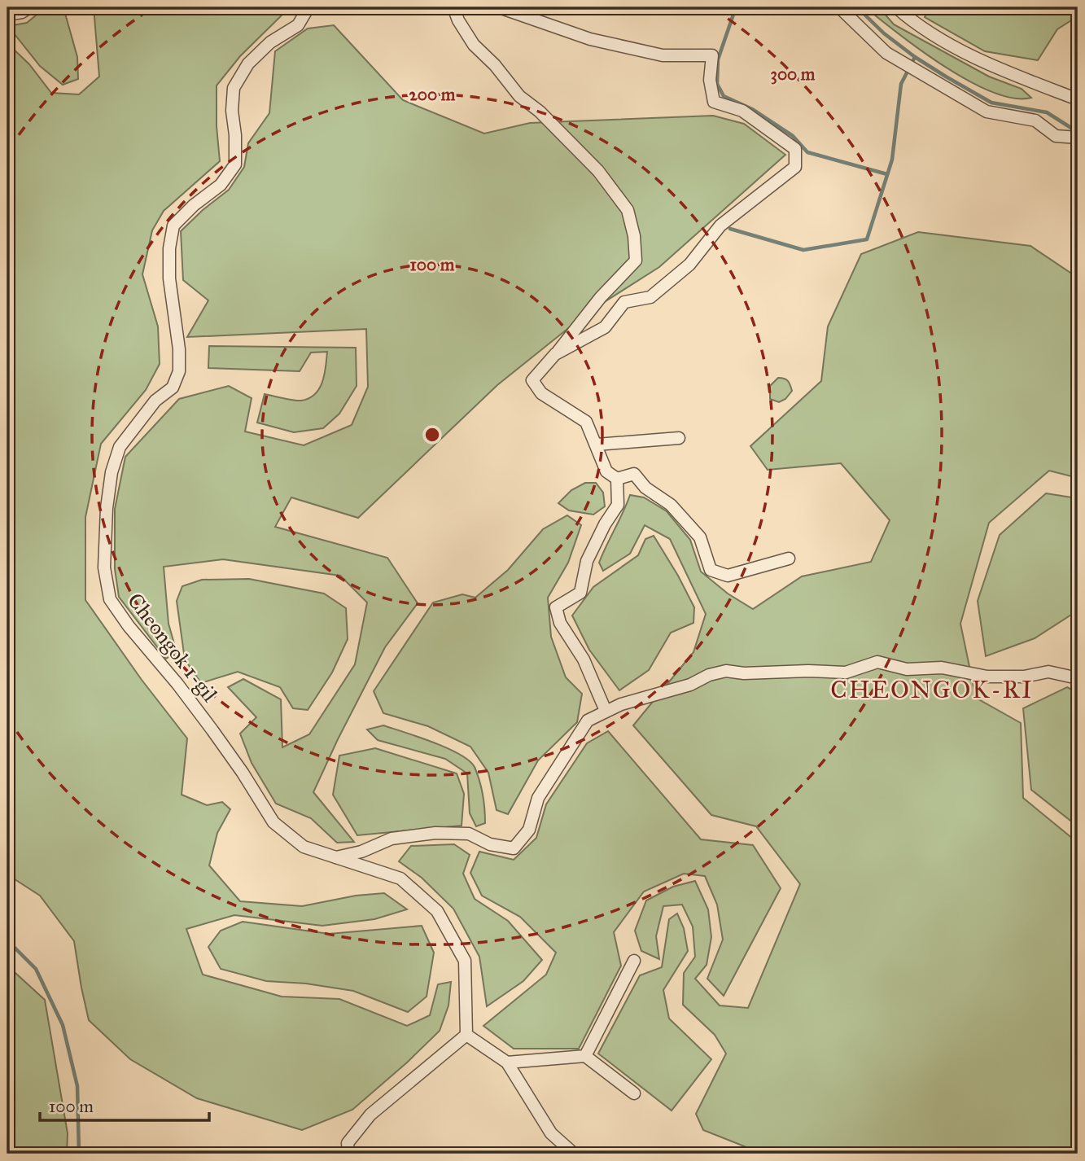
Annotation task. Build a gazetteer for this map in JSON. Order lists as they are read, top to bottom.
{
  "streets": {
    "street": ["Cheongok 1-gil"]
  },
  "districts": ["CHEONGOK-RI"],
  "scale_bar": "100 m",
  "rings": ["300 m", "200 m", "100 m"]
}
